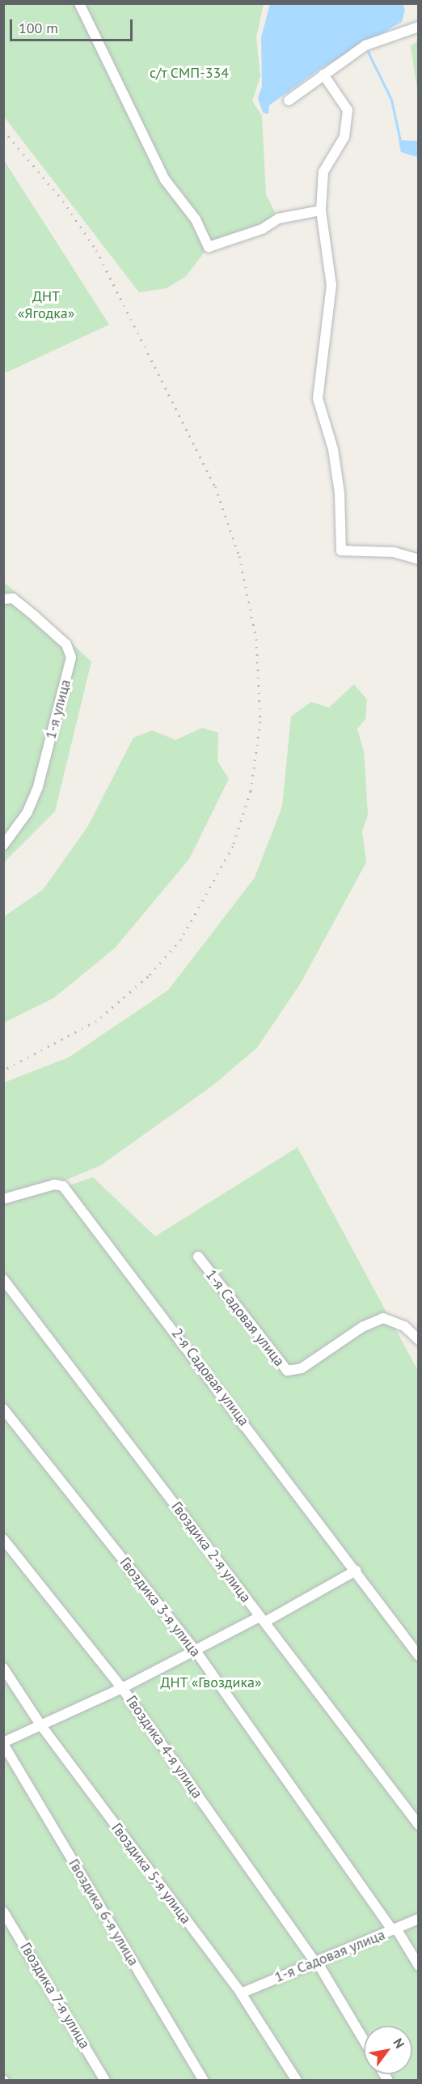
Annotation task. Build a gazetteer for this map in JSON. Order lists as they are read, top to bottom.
{
  "streets": {
    "street": [
      "1-я улица",
      "1-я Садовая улица",
      "2-я Садовая улица",
      "Гвоздика 2-я улица",
      "Гвоздика 3-я улица",
      "Гвоздика 4-я улица",
      "Гвоздика 5-я улица",
      "Гвоздика 6-я улица",
      "Гвоздика 7-я улица"
    ]
  },
  "crossings": [
    ["1-я Садовая улица", "Гвоздика 3-я улица"],
    ["1-я Садовая улица", "Гвоздика 4-я улица"],
    ["1-я Садовая улица", "Гвоздика 5-я улица"]
  ],
  "parks": ["с/т СМП-334", "ДНТ «Ягодка»", "ДНТ «Гвоздика»"],
  "scale_bar": "100 m",
  "north": "top right"
}
